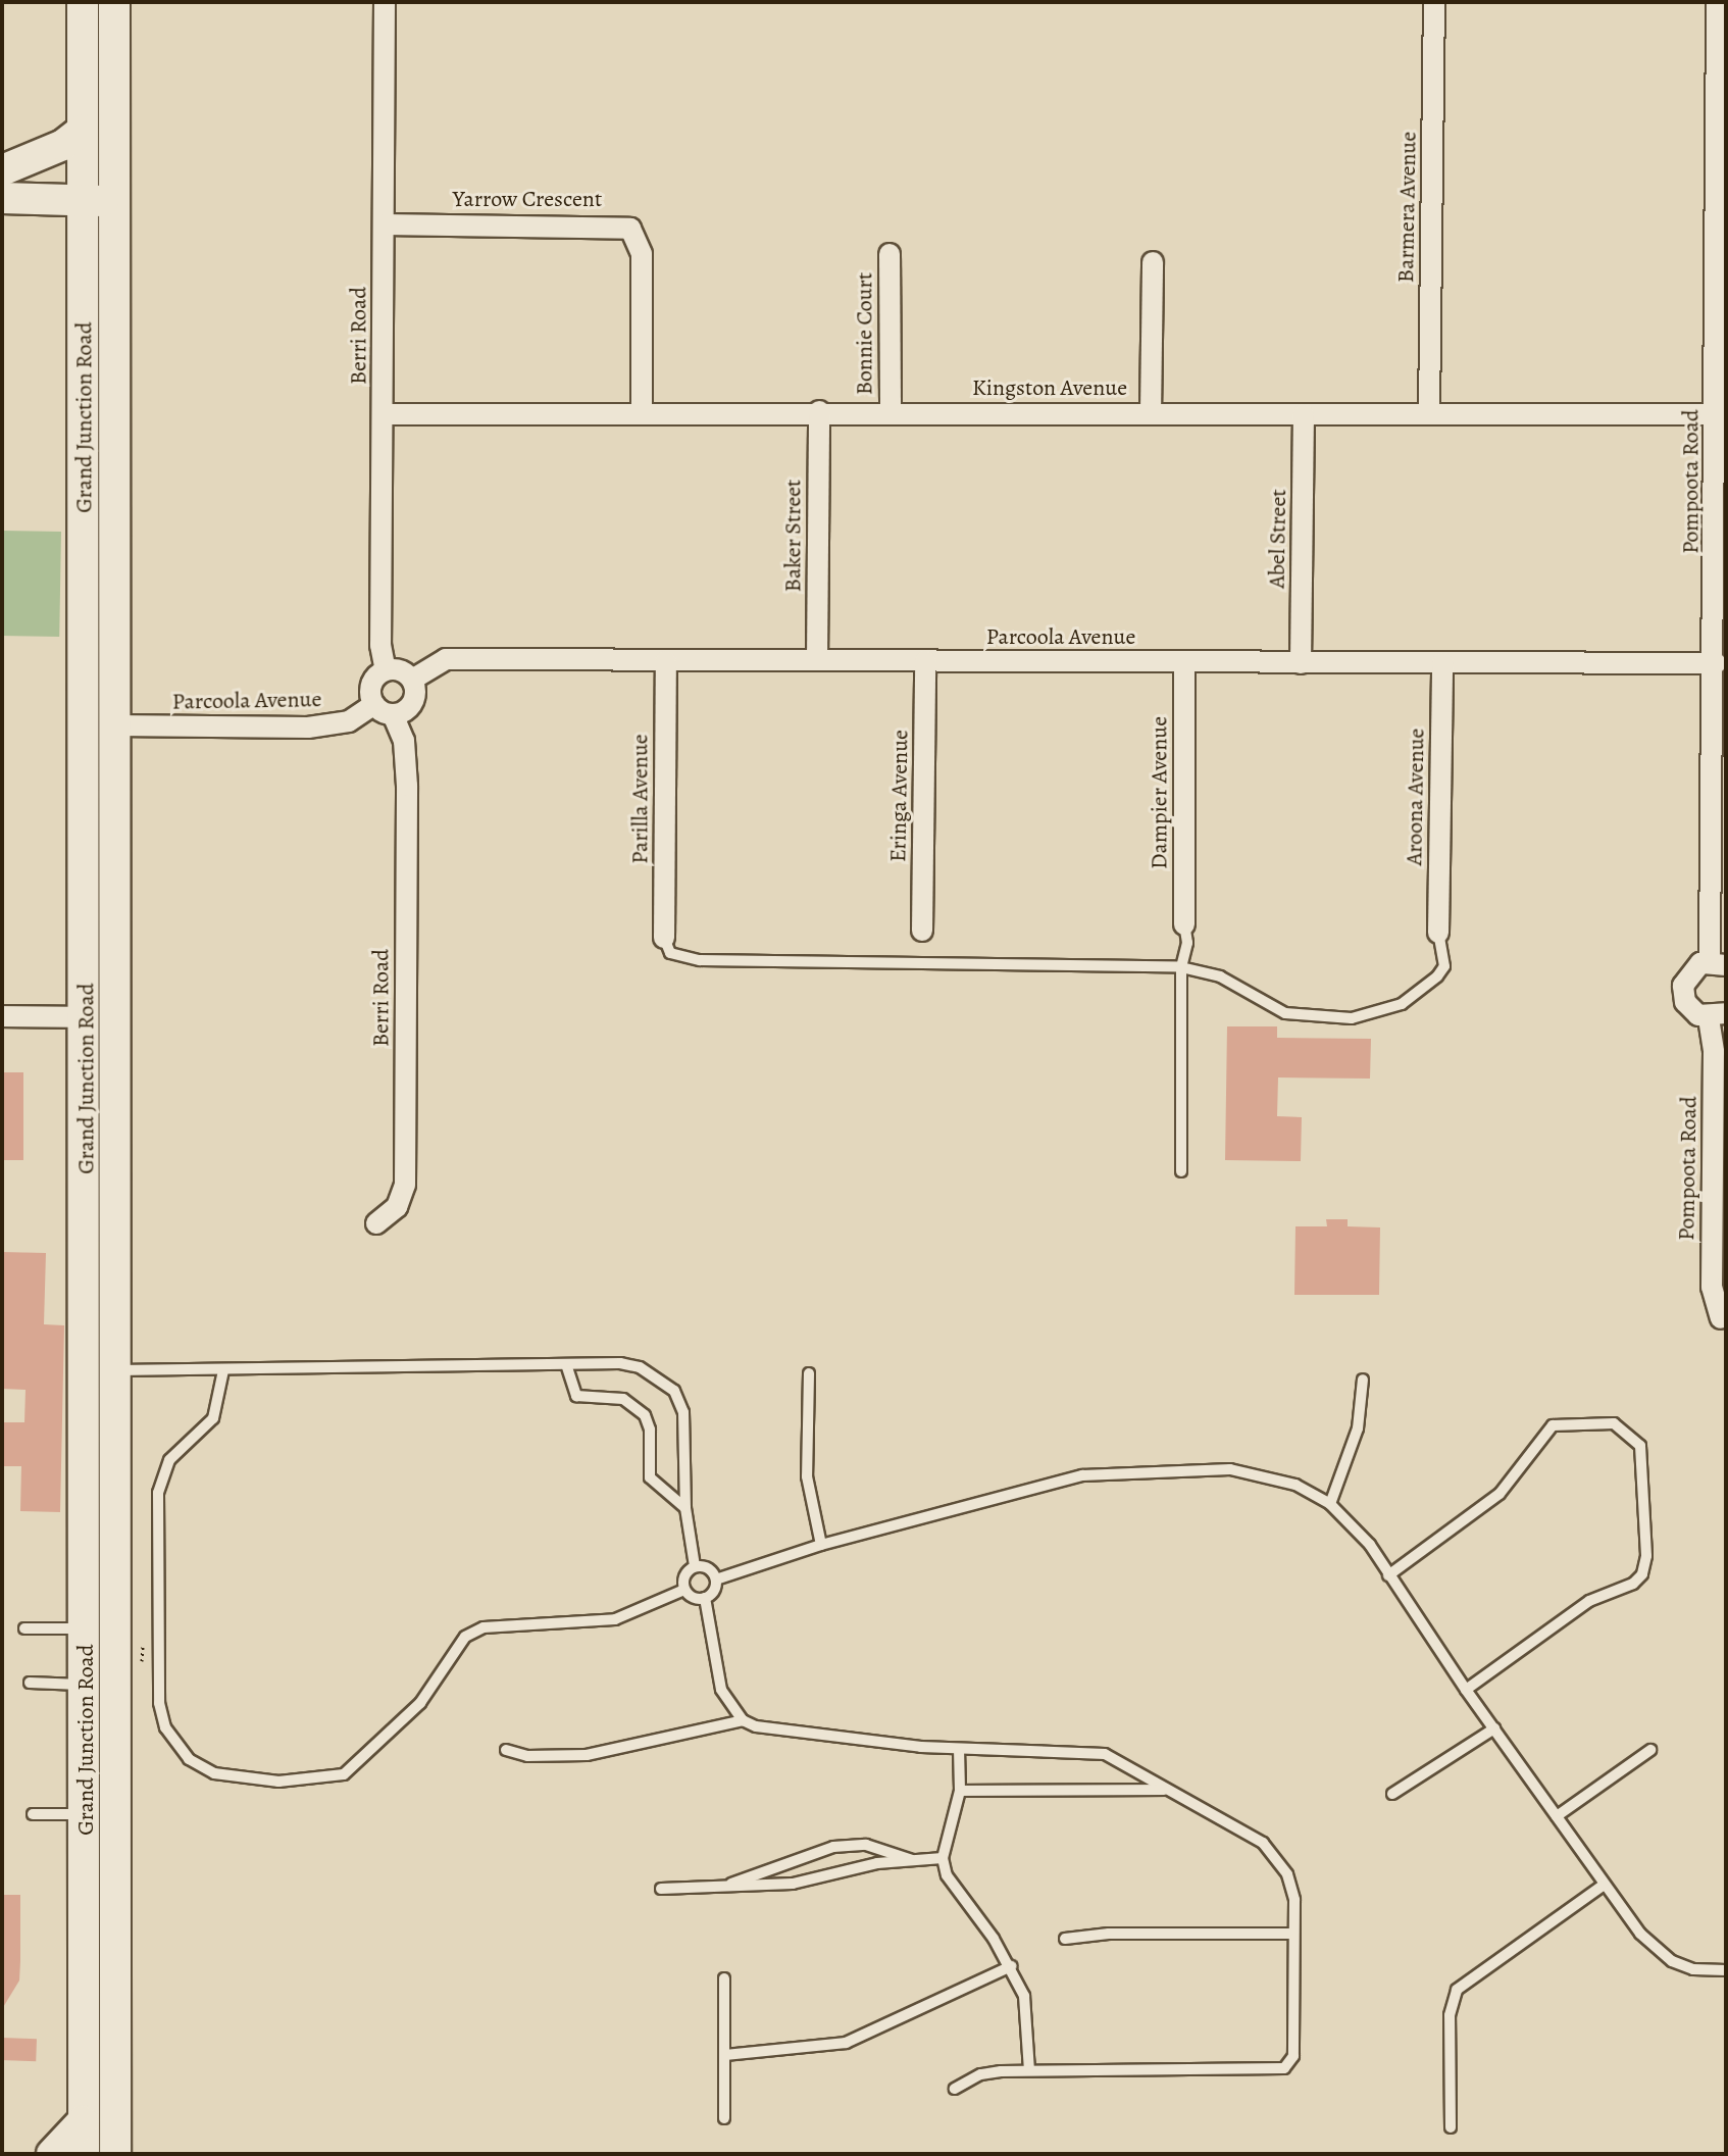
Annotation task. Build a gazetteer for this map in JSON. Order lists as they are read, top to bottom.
{
  "streets": {
    "main road": ["Grand Junction Road"],
    "street": [
      "Yarrow Crescent",
      "Barmera Avenue",
      "Bonnie Court",
      "Berri Road",
      "Kingston Avenue",
      "Pompoota Road",
      "Baker Street",
      "Abel Street",
      "Parcoola Avenue",
      "Dampier Avenue",
      "Eringa Avenue",
      "Aroona Avenue",
      "Parilla Avenue"
    ]
  },
  "crossings": [
    ["Yarrow Crescent", "Berri Road"],
    ["Yarrow Crescent", "Kingston Avenue"],
    ["Barmera Avenue", "Kingston Avenue"],
    ["Bonnie Court", "Kingston Avenue"],
    ["Berri Road", "Kingston Avenue"],
    ["Berri Road", "Parcoola Avenue"],
    ["Kingston Avenue", "Pompoota Road"],
    ["Kingston Avenue", "Baker Street"],
    ["Kingston Avenue", "Abel Street"],
    ["Grand Junction Road", "Parcoola Avenue"],
    ["Pompoota Road", "Parcoola Avenue"],
    ["Baker Street", "Parcoola Avenue"],
    ["Abel Street", "Parcoola Avenue"],
    ["Parcoola Avenue", "Dampier Avenue"],
    ["Parcoola Avenue", "Eringa Avenue"],
    ["Parcoola Avenue", "Aroona Avenue"],
    ["Parcoola Avenue", "Parilla Avenue"]
  ]
}
